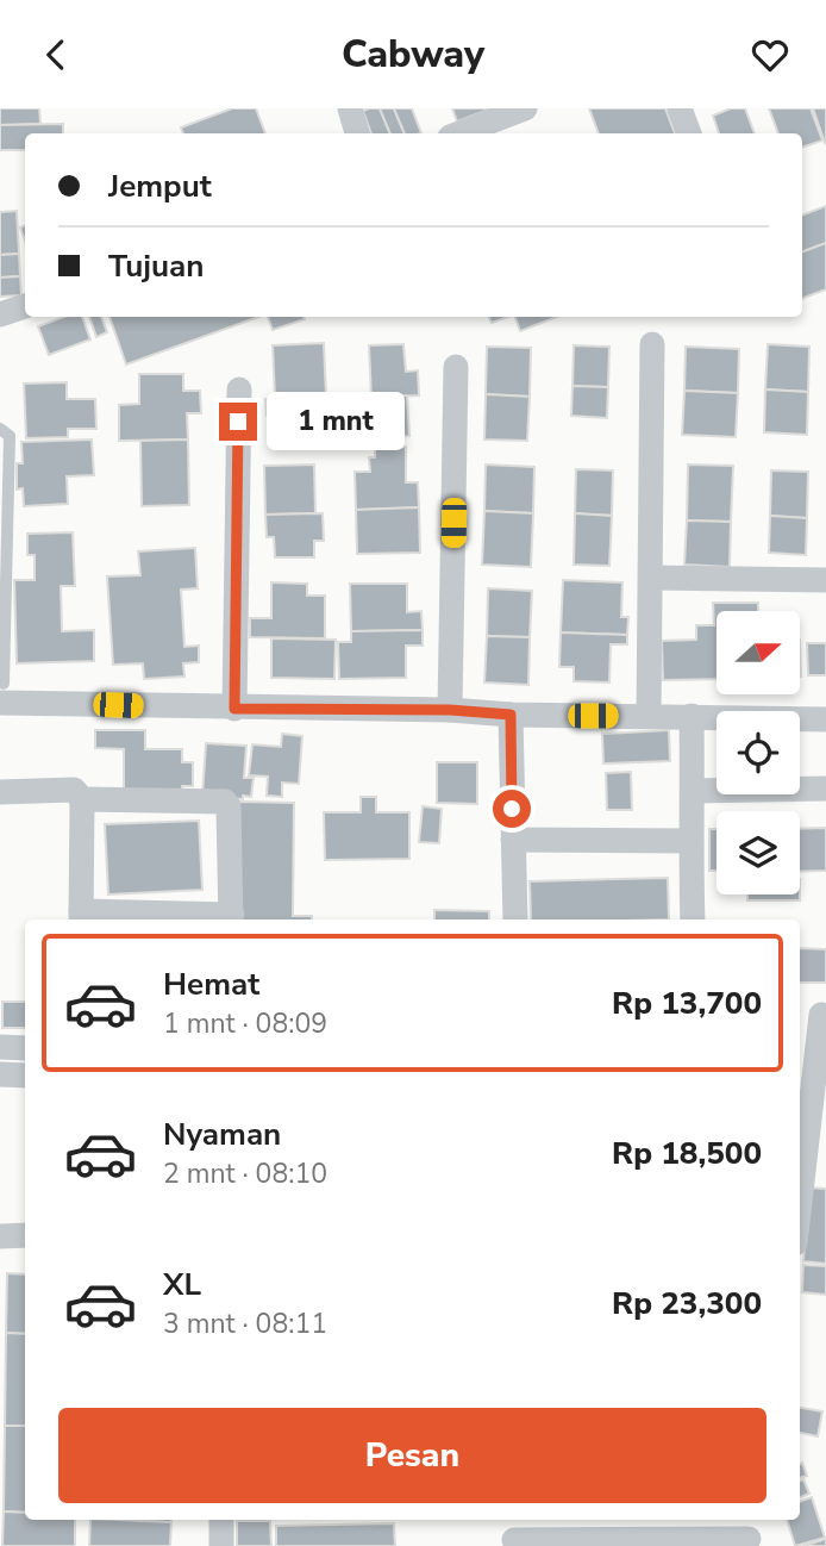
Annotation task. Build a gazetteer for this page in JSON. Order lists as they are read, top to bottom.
{
  "north": "right",
  "page": {
    "header": "Cabway",
    "banner": ["Jemput", "Tujuan"],
    "bubble": "1 mnt",
    "list": [
      {
        "name": "Hemat",
        "note": "1 mnt · 08:09",
        "value": "Rp 13,700"
      },
      {
        "name": "Nyaman",
        "note": "2 mnt · 08:10",
        "value": "Rp 18,500"
      },
      {
        "name": "XL",
        "note": "3 mnt · 08:11",
        "value": "Rp 23,300"
      }
    ],
    "buttons": "Pesan"
  }
}
